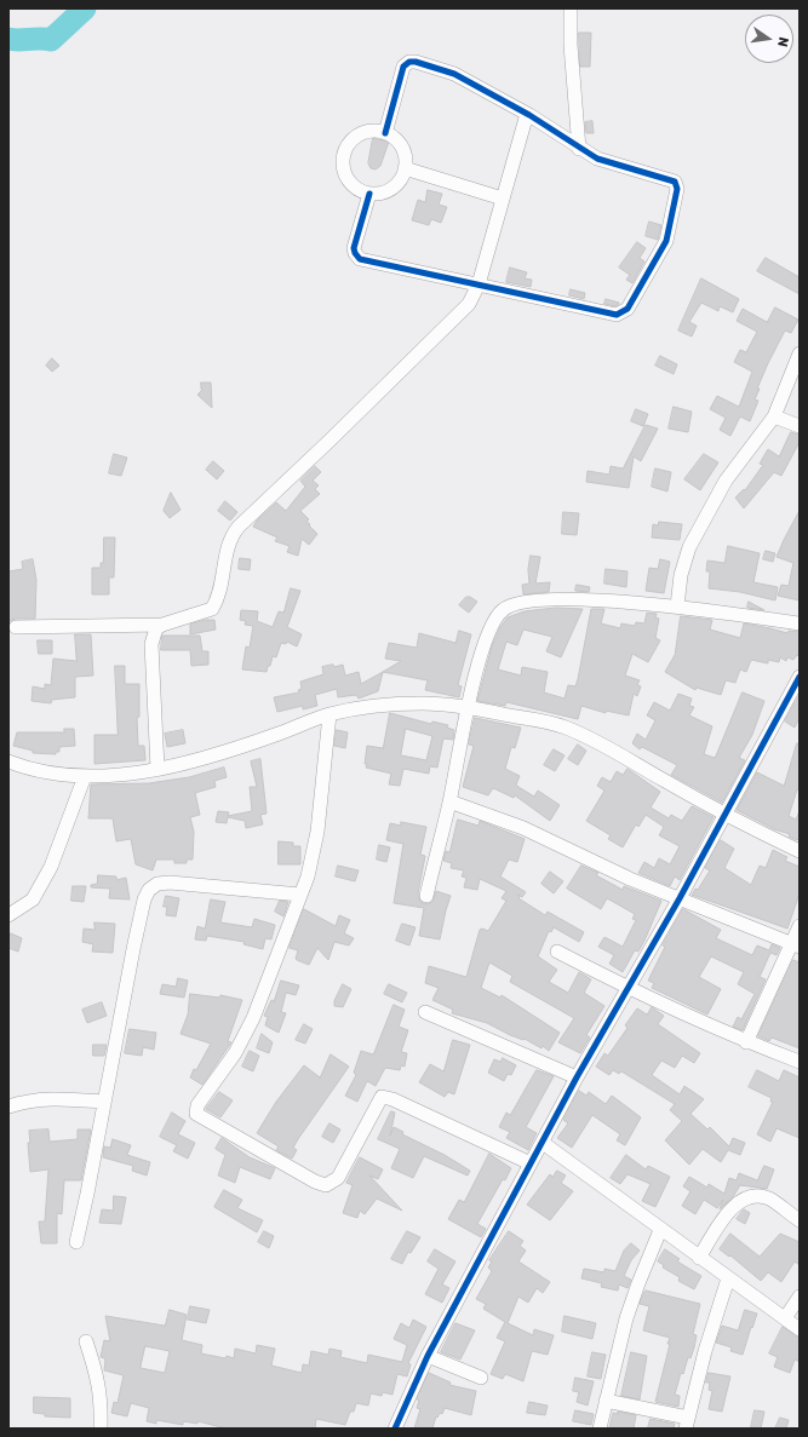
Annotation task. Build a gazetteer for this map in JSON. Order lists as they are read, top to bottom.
{
  "north": "right"
}
